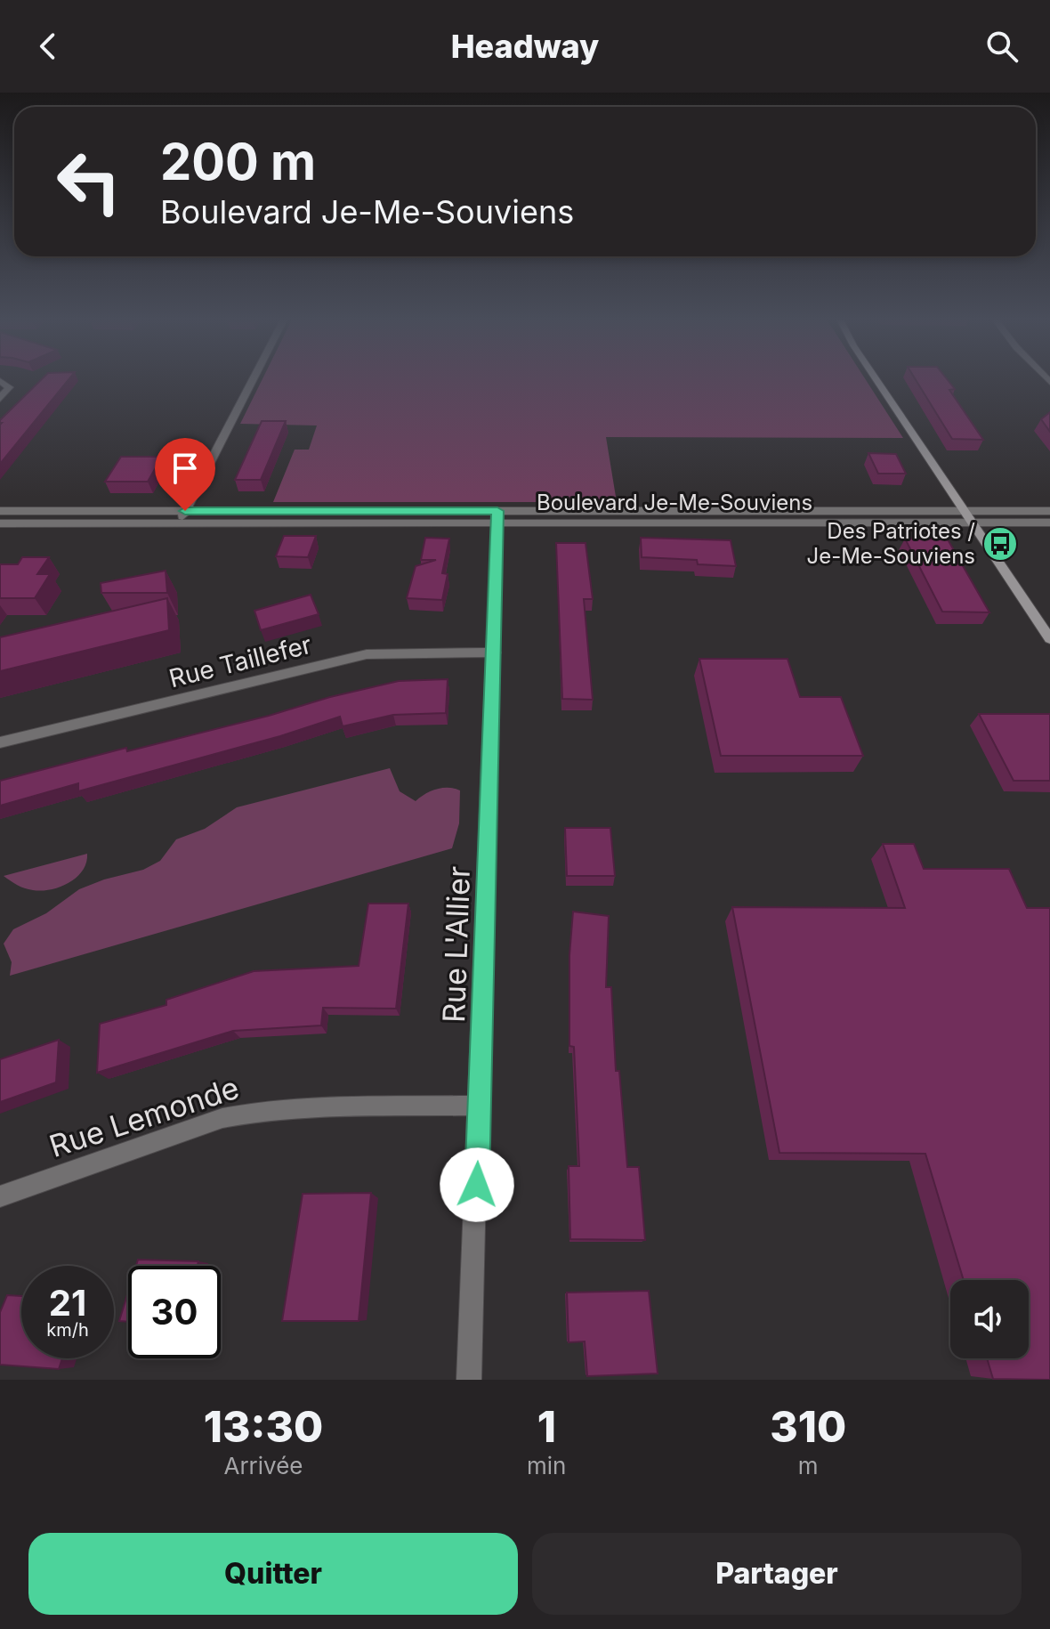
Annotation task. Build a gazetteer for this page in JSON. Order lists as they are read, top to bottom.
{
  "streets": {
    "street": [
      "Boulevard Je-Me-Souviens",
      "Rue Taillefer",
      "Rue L'Allier",
      "Rue Lemonde"
    ]
  },
  "crossings": [
    ["Boulevard Je-Me-Souviens", "Rue L'Allier"],
    ["Rue Taillefer", "Rue L'Allier"],
    ["Rue L'Allier", "Rue Lemonde"]
  ],
  "places": {
    "bus stop": ["Des Patriotes / Je-Me-Souviens"]
  },
  "page": {
    "header": "Headway",
    "turn": ["200 m", "Boulevard Je-Me-Souviens"],
    "speed": "21 km/h",
    "limit": "30",
    "eta": [
      "13:30",
      "Arrivée",
      "1",
      "min",
      "310",
      "m"
    ],
    "buttons": ["Quitter", "Partager"]
  }
}
